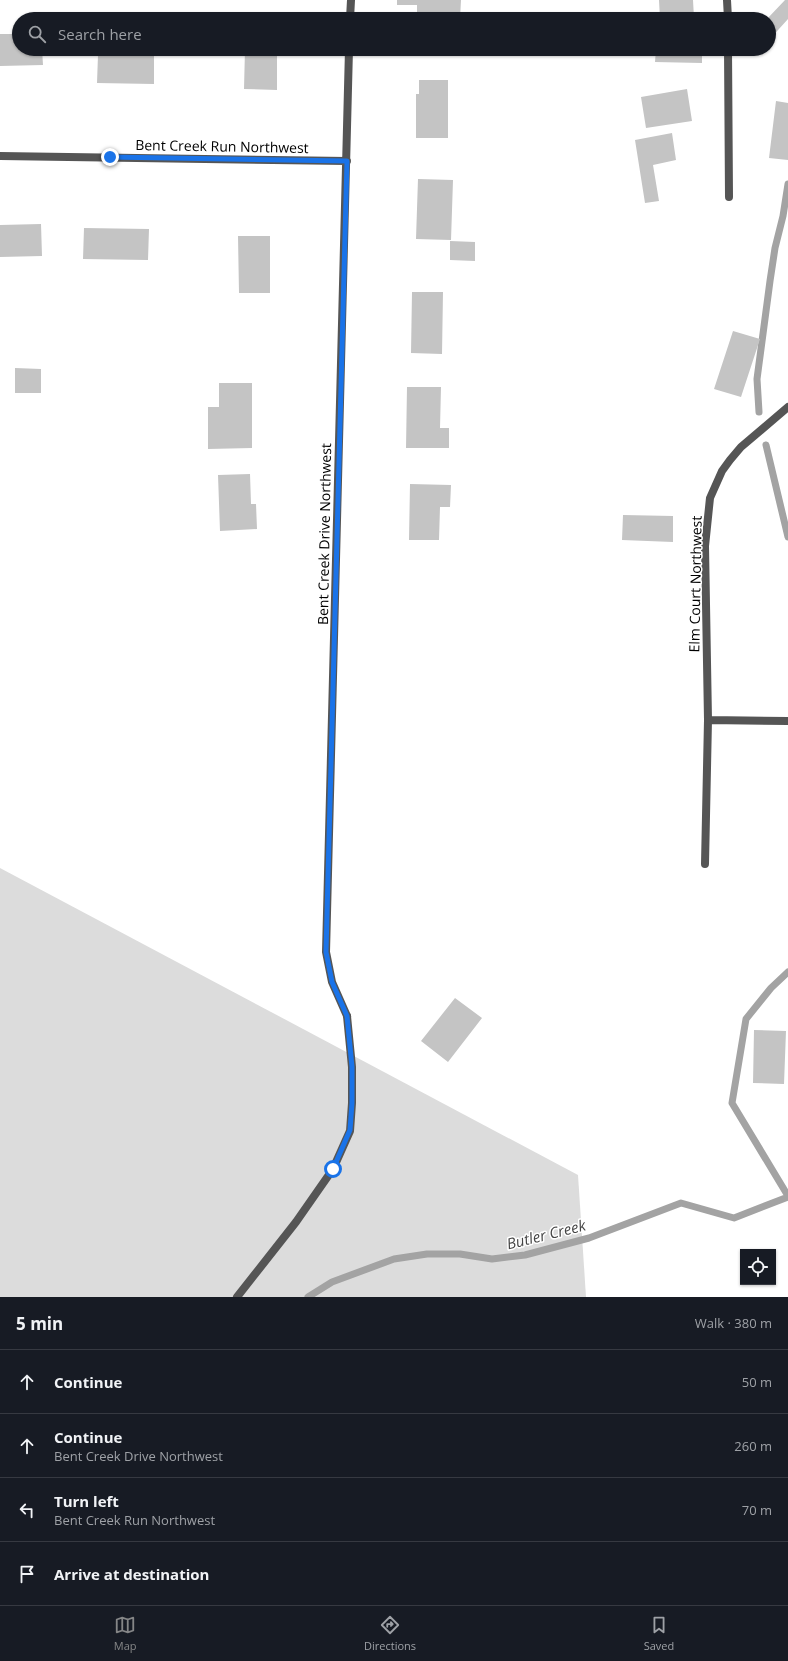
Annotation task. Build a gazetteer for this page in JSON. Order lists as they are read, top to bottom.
{
  "streets": {
    "street": ["Bent Creek Run Northwest", "Bent Creek Drive Northwest", "Elm Court Northwest"]
  },
  "crossings": [
    ["Bent Creek Run Northwest", "Bent Creek Drive Northwest"]
  ],
  "water": ["Butler Creek"],
  "page": {
    "search": "Search here",
    "heading": ["5 min", "Walk · 380 m"],
    "list": [
      ["Continue", "50 m"],
      ["Continue", "Bent Creek Drive Northwest", "260 m"],
      ["Turn left", "Bent Creek Run Northwest", "70 m"],
      "Arrive at destination"
    ],
    "nav": ["Map", "Directions", "Saved"]
  }
}
